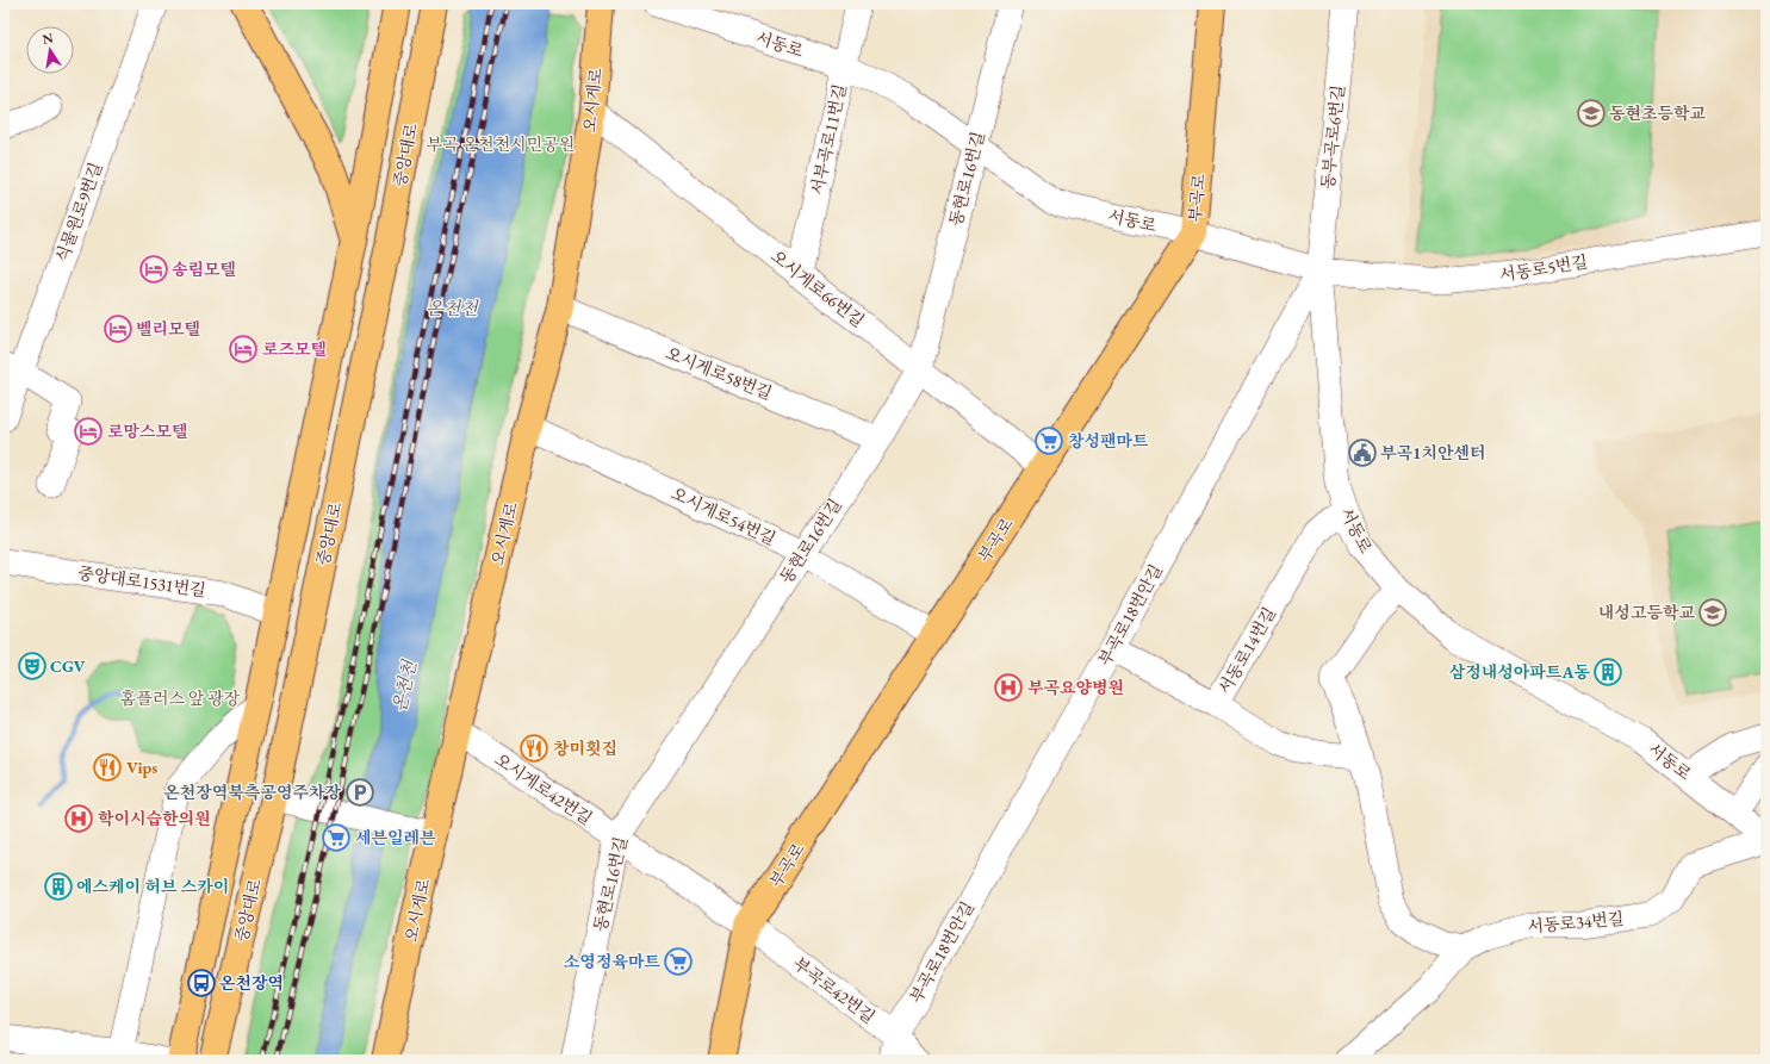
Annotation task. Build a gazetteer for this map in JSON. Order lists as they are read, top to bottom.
{
  "streets": {
    "main road": ["오시게로", "중앙대로", "부곡로"],
    "street": [
      "서동로",
      "동부곡로6번길",
      "서부곡로11번길",
      "동현로16번길",
      "식물원로9번길",
      "서동로5번길",
      "오시게로66번길",
      "오시게로58번길",
      "오시게로54번길",
      "중앙대로1531번길",
      "부곡로18번안길",
      "서동로14번길",
      "오시게로42번길",
      "서동로34번길",
      "부곡로42번길"
    ]
  },
  "crossings": [
    ["서동로", "동부곡로6번길"],
    ["서동로", "서부곡로11번길"],
    ["서동로", "동현로16번길"],
    ["서동로", "부곡로"],
    ["서동로", "서동로5번길"],
    ["서동로", "부곡로18번안길"],
    ["서동로", "서동로14번길"],
    ["서동로", "서동로34번길"],
    ["오시게로", "오시게로66번길"],
    ["오시게로", "오시게로58번길"],
    ["오시게로", "오시게로54번길"],
    ["오시게로", "오시게로42번길"],
    ["동부곡로6번길", "서동로5번길"],
    ["동부곡로6번길", "부곡로18번안길"],
    ["서부곡로11번길", "오시게로66번길"],
    ["중앙대로", "중앙대로1531번길"],
    ["동현로16번길", "오시게로66번길"],
    ["동현로16번길", "오시게로58번길"],
    ["동현로16번길", "오시게로54번길"],
    ["동현로16번길", "오시게로42번길"],
    ["부곡로", "오시게로66번길"],
    ["부곡로", "오시게로54번길"],
    ["부곡로", "오시게로42번길"],
    ["부곡로", "부곡로42번길"],
    ["서동로5번길", "부곡로18번안길"],
    ["부곡로18번안길", "부곡로42번길"],
    ["오시게로42번길", "부곡로42번길"]
  ],
  "water": ["온천천"],
  "parks": ["부곡 온천천시민공원", "홈플러스 앞 광장"],
  "places": {
    "school or university": ["동현초등학교", "내성고등학교"],
    "hotel": [
      "송림모텔",
      "벨리모텔",
      "로즈모텔",
      "로망스모텔"
    ],
    "supermarket": ["창성팬마트", "세븐일레븐", "소영정육마트"],
    "public building": ["부곡1치안센터"],
    "theatre": ["CGV"],
    "building": ["삼정내성아파트A동", "에스케이 허브 스카이"],
    "hospital": ["부곡요양병원", "학이시습한의원"],
    "restaurant": ["창미횟집", "Vips"],
    "parking": ["온천장역북측공영주차장"],
    "bus stop": ["온천장역"]
  },
  "north": "top"
}
